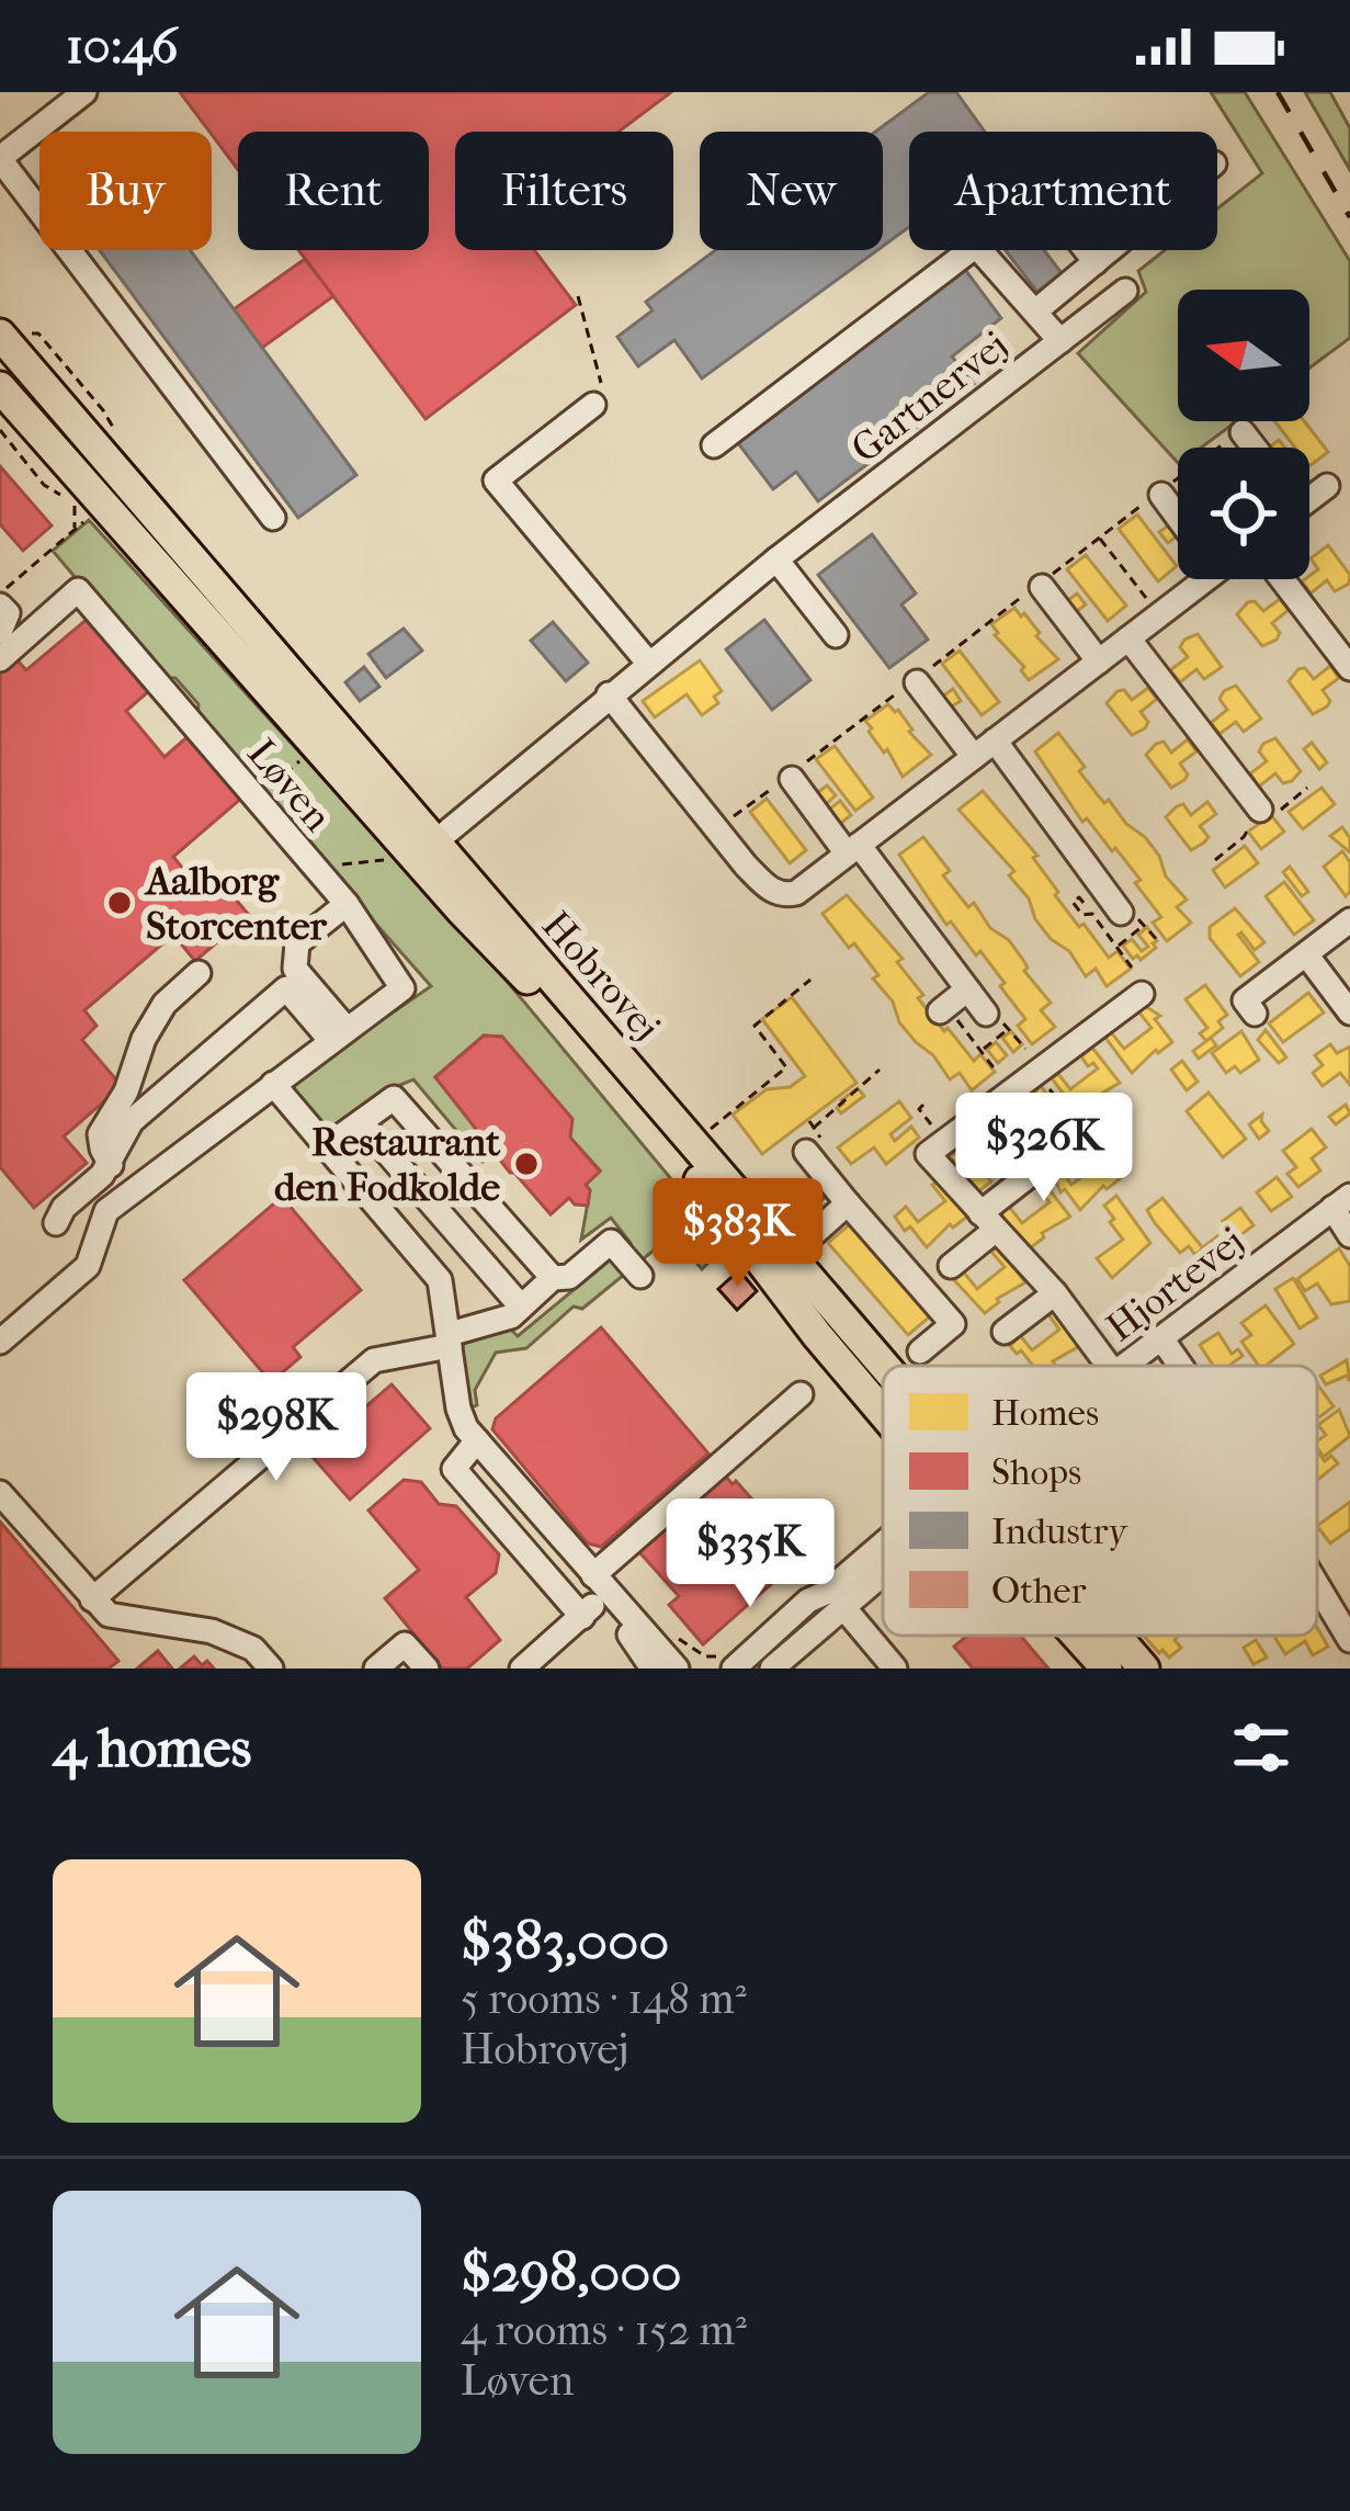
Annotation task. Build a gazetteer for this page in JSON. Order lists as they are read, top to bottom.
{
  "streets": {
    "main road": ["Hobrovej"],
    "street": ["Gartnervej", "Løven", "Hjortevej"]
  },
  "crossings": [
    ["Gartnervej", "Hobrovej"]
  ],
  "places": ["Aalborg Storcenter", "Restaurant den Fodkolde"],
  "legend": [
    "Homes",
    "Shops",
    "Industry",
    "Other"
  ],
  "north": "left",
  "page": {
    "status": "10:46",
    "chip": [
      "Buy",
      "Rent",
      "Filters",
      "New",
      "Apartment"
    ],
    "price": [
      "$326K",
      "$383K",
      "$298K",
      "$335K"
    ],
    "heading": "4 homes",
    "list": [
      {
        "name": "$383,000",
        "note": "5 rooms · 148 m² · Hobrovej"
      },
      {
        "name": "$298,000",
        "note": "4 rooms · 152 m² · Løven"
      }
    ]
  }
}
